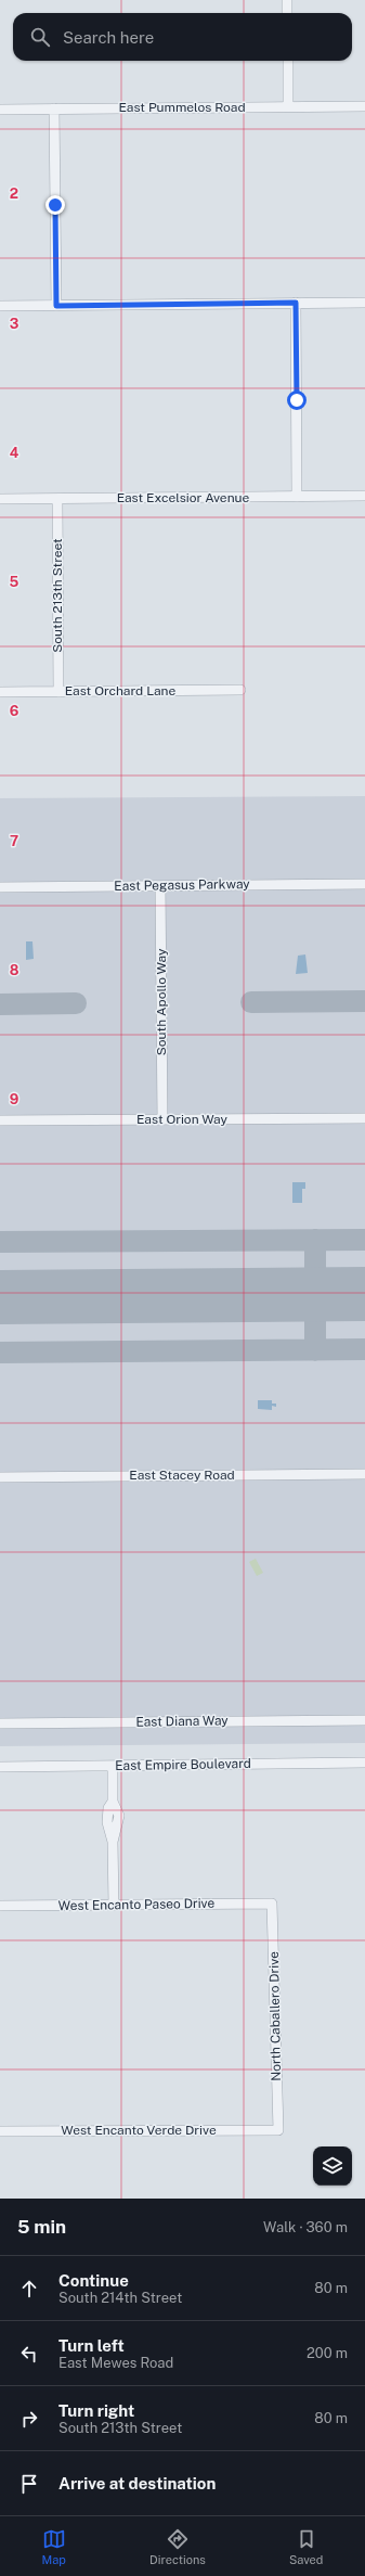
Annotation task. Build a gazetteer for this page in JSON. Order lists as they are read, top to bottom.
{
  "streets": {
    "street": [
      "East Pummelos Road",
      "East Excelsior Avenue",
      "South 213th Street",
      "East Orchard Lane",
      "East Pegasus Parkway",
      "South Apollo Way",
      "East Orion Way",
      "East Stacey Road",
      "East Diana Way",
      "East Empire Boulevard",
      "West Encanto Paseo Drive",
      "North Caballero Drive",
      "West Encanto Verde Drive"
    ]
  },
  "crossings": [
    ["East Excelsior Avenue", "South 213th Street"],
    ["South 213th Street", "East Orchard Lane"],
    ["East Pegasus Parkway", "South Apollo Way"],
    ["South Apollo Way", "East Orion Way"],
    ["West Encanto Paseo Drive", "North Caballero Drive"],
    ["North Caballero Drive", "West Encanto Verde Drive"]
  ],
  "page": {
    "search": "Search here",
    "heading": ["5 min", "Walk · 360 m"],
    "list": [
      ["Continue", "South 214th Street", "80 m"],
      ["Turn left", "East Mewes Road", "200 m"],
      ["Turn right", "South 213th Street", "80 m"],
      "Arrive at destination"
    ],
    "nav": ["Map", "Directions", "Saved"]
  },
  "grid": {
    "rows": [
      "2",
      "3",
      "4",
      "5",
      "6",
      "7",
      "8",
      "9"
    ]
  }
}
